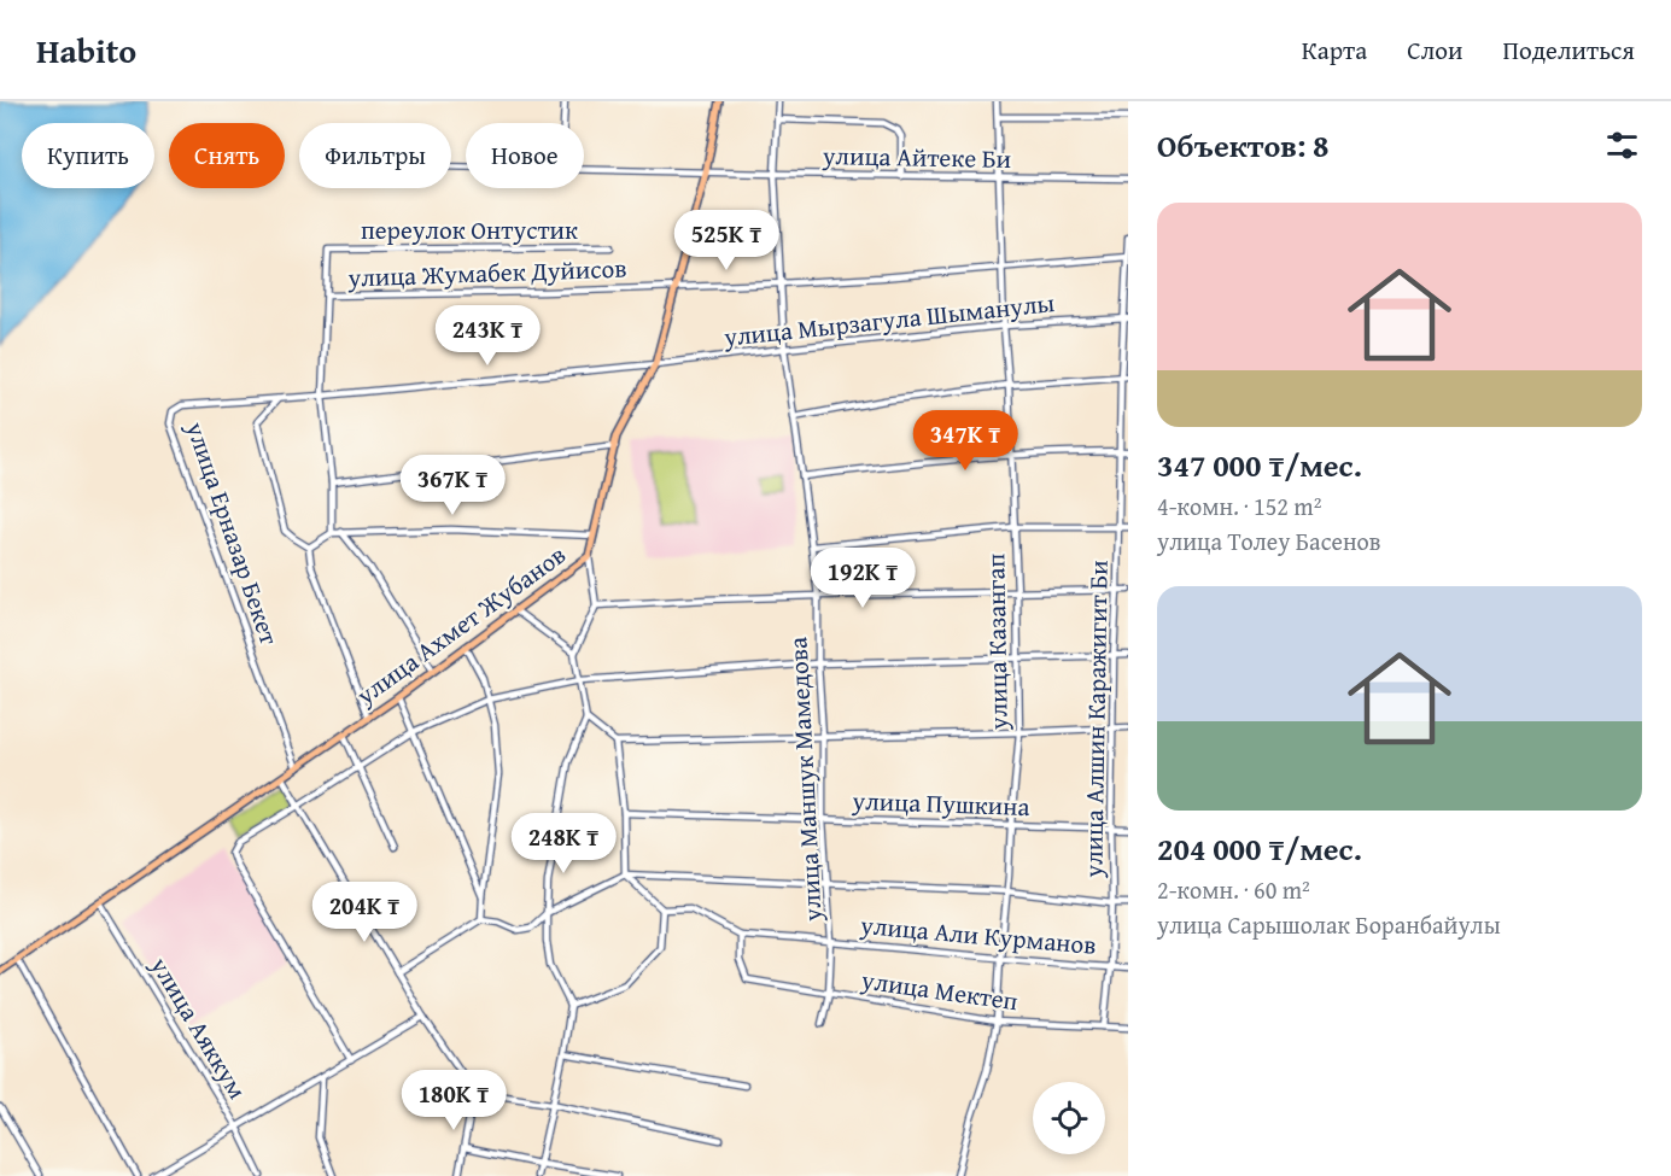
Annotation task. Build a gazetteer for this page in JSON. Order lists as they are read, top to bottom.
{
  "streets": {
    "main road": ["улица Ахмет Жубанов"],
    "street": [
      "улица Айтеке Би",
      "переулок Онтустик",
      "улица Жумабек Дуйисов",
      "улица Мырзагула Шыманулы",
      "улица Ерназар Бекет",
      "улица Казангап",
      "улица Алшин Каражигит Би",
      "улица Маншук Мамедова",
      "улица Пушкина",
      "улица Али Курманов",
      "улица Мектеп",
      "улица Аяккум"
    ]
  },
  "crossings": [
    ["улица Айтеке Би", "улица Ахмет Жубанов"],
    ["улица Айтеке Би", "улица Казангап"],
    ["улица Айтеке Би", "улица Маншук Мамедова"],
    ["переулок Онтустик", "улица Жумабек Дуйисов"],
    ["улица Жумабек Дуйисов", "улица Ахмет Жубанов"],
    ["улица Жумабек Дуйисов", "улица Казангап"],
    ["улица Жумабек Дуйисов", "улица Алшин Каражигит Би"],
    ["улица Жумабек Дуйисов", "улица Маншук Мамедова"],
    ["улица Мырзагула Шыманулы", "улица Ерназар Бекет"],
    ["улица Мырзагула Шыманулы", "улица Ахмет Жубанов"],
    ["улица Мырзагула Шыманулы", "улица Казангап"],
    ["улица Мырзагула Шыманулы", "улица Алшин Каражигит Би"],
    ["улица Мырзагула Шыманулы", "улица Маншук Мамедова"],
    ["улица Ерназар Бекет", "улица Ахмет Жубанов"],
    ["улица Ахмет Жубанов", "улица Аяккум"],
    ["улица Казангап", "улица Пушкина"],
    ["улица Казангап", "улица Али Курманов"],
    ["улица Казангап", "улица Мектеп"],
    ["улица Алшин Каражигит Би", "улица Пушкина"],
    ["улица Алшин Каражигит Би", "улица Али Курманов"],
    ["улица Алшин Каражигит Би", "улица Мектеп"],
    ["улица Маншук Мамедова", "улица Пушкина"],
    ["улица Маншук Мамедова", "улица Али Курманов"],
    ["улица Маншук Мамедова", "улица Мектеп"],
    ["улица Али Курманов", "улица Мектеп"]
  ],
  "page": {
    "header": "Habito",
    "nav": ["Карта", "Слои", "Поделиться"],
    "heading": "Объектов: 8",
    "chip": [
      "Купить",
      "Снять",
      "Фильтры",
      "Новое"
    ],
    "list": [
      {
        "name": "347 000 ₸/мес.",
        "note": "4-комн. · 152 m² · улица Толеу Басенов"
      },
      {
        "name": "204 000 ₸/мес.",
        "note": "2-комн. · 60 m² · улица Сарышолак Боранбайулы"
      }
    ],
    "price": [
      "525K ₸",
      "243K ₸",
      "347K ₸",
      "367K ₸",
      "192K ₸",
      "248K ₸",
      "204K ₸",
      "180K ₸"
    ]
  }
}
